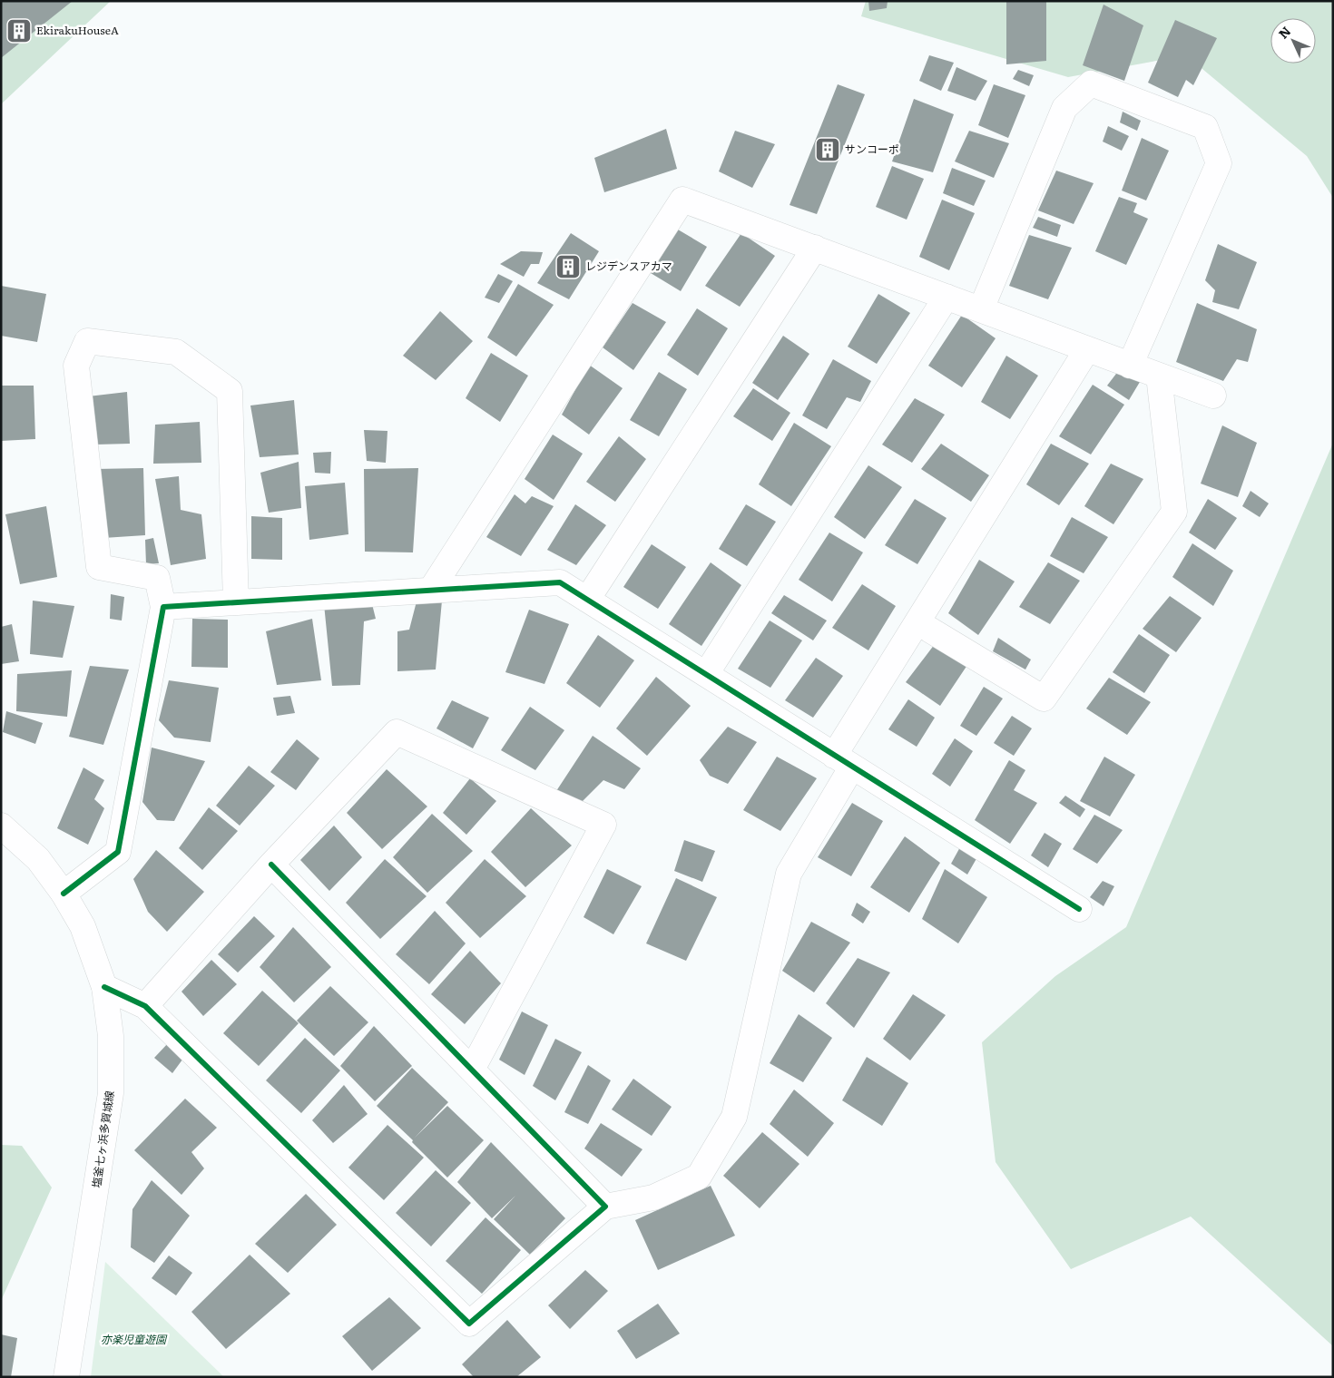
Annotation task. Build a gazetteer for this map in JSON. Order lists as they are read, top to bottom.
{
  "streets": {
    "street": ["塩釜七ヶ浜多賀城線"]
  },
  "parks": ["亦楽児童遊園"],
  "places": {
    "building": ["EkirakuHouseA", "サンコーポ", "レジデンスアカマ"]
  },
  "north": "top left"
}
